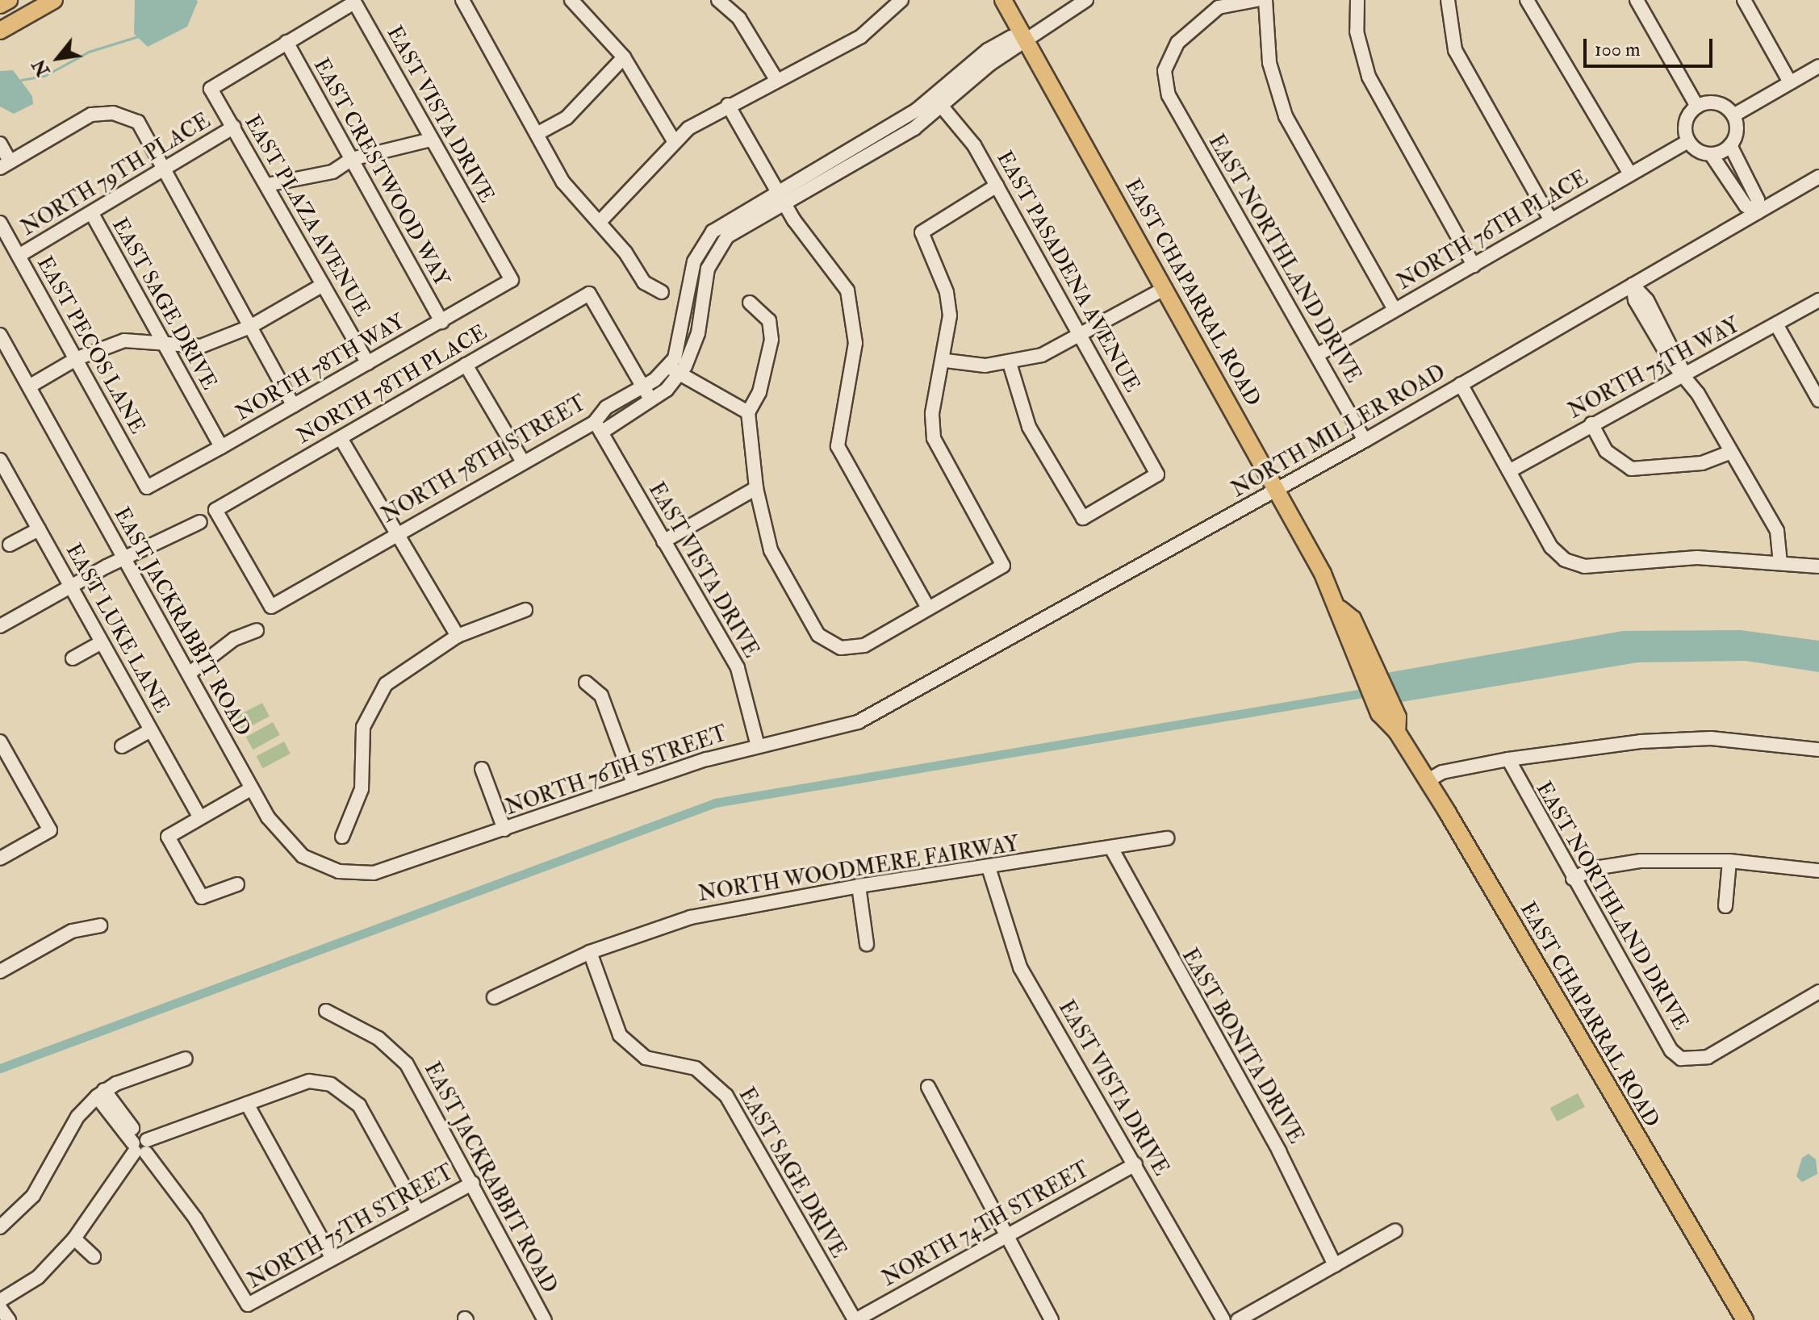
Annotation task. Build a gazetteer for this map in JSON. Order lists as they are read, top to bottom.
{
  "streets": {
    "main road": ["EAST CHAPARRAL ROAD"],
    "street": [
      "EAST VISTA DRIVE",
      "EAST CRESTWOOD WAY",
      "NORTH 79TH PLACE",
      "EAST PLAZA AVENUE",
      "NORTH 76TH PLACE",
      "EAST NORTHLAND DRIVE",
      "EAST PASADENA AVENUE",
      "EAST SAGE DRIVE",
      "EAST PECOS LANE",
      "NORTH 78TH WAY",
      "NORTH 75TH WAY",
      "NORTH 78TH PLACE",
      "NORTH MILLER ROAD",
      "NORTH 78TH STREET",
      "EAST JACKRABBIT ROAD",
      "EAST LUKE LANE",
      "NORTH 76TH STREET",
      "NORTH WOODMERE FAIRWAY",
      "EAST BONITA DRIVE",
      "NORTH 74TH STREET",
      "NORTH 75TH STREET"
    ]
  },
  "crossings": [
    ["EAST VISTA DRIVE", "EAST CRESTWOOD WAY"],
    ["EAST VISTA DRIVE", "EAST PLAZA AVENUE"],
    ["EAST VISTA DRIVE", "NORTH 78TH WAY"],
    ["EAST VISTA DRIVE", "NORTH 78TH STREET"],
    ["EAST VISTA DRIVE", "NORTH 76TH STREET"],
    ["EAST VISTA DRIVE", "NORTH WOODMERE FAIRWAY"],
    ["EAST VISTA DRIVE", "NORTH 74TH STREET"],
    ["EAST CRESTWOOD WAY", "EAST PLAZA AVENUE"],
    ["EAST CRESTWOOD WAY", "NORTH 78TH WAY"],
    ["NORTH 79TH PLACE", "EAST PLAZA AVENUE"],
    ["NORTH 79TH PLACE", "EAST SAGE DRIVE"],
    ["NORTH 79TH PLACE", "EAST PECOS LANE"],
    ["EAST PLAZA AVENUE", "NORTH 78TH WAY"],
    ["NORTH 76TH PLACE", "EAST NORTHLAND DRIVE"],
    ["EAST NORTHLAND DRIVE", "NORTH MILLER ROAD"],
    ["EAST PASADENA AVENUE", "NORTH 78TH STREET"],
    ["EAST CHAPARRAL ROAD", "NORTH MILLER ROAD"],
    ["EAST CHAPARRAL ROAD", "NORTH 78TH STREET"],
    ["EAST SAGE DRIVE", "NORTH 78TH WAY"],
    ["EAST SAGE DRIVE", "NORTH WOODMERE FAIRWAY"],
    ["EAST SAGE DRIVE", "NORTH 74TH STREET"],
    ["EAST PECOS LANE", "NORTH 78TH WAY"],
    ["NORTH 78TH PLACE", "NORTH 78TH STREET"],
    ["NORTH MILLER ROAD", "NORTH 76TH STREET"],
    ["EAST JACKRABBIT ROAD", "NORTH 76TH STREET"],
    ["EAST JACKRABBIT ROAD", "NORTH 75TH STREET"],
    ["NORTH WOODMERE FAIRWAY", "EAST BONITA DRIVE"]
  ],
  "scale_bar": "100 m",
  "north": "bottom left"
}
